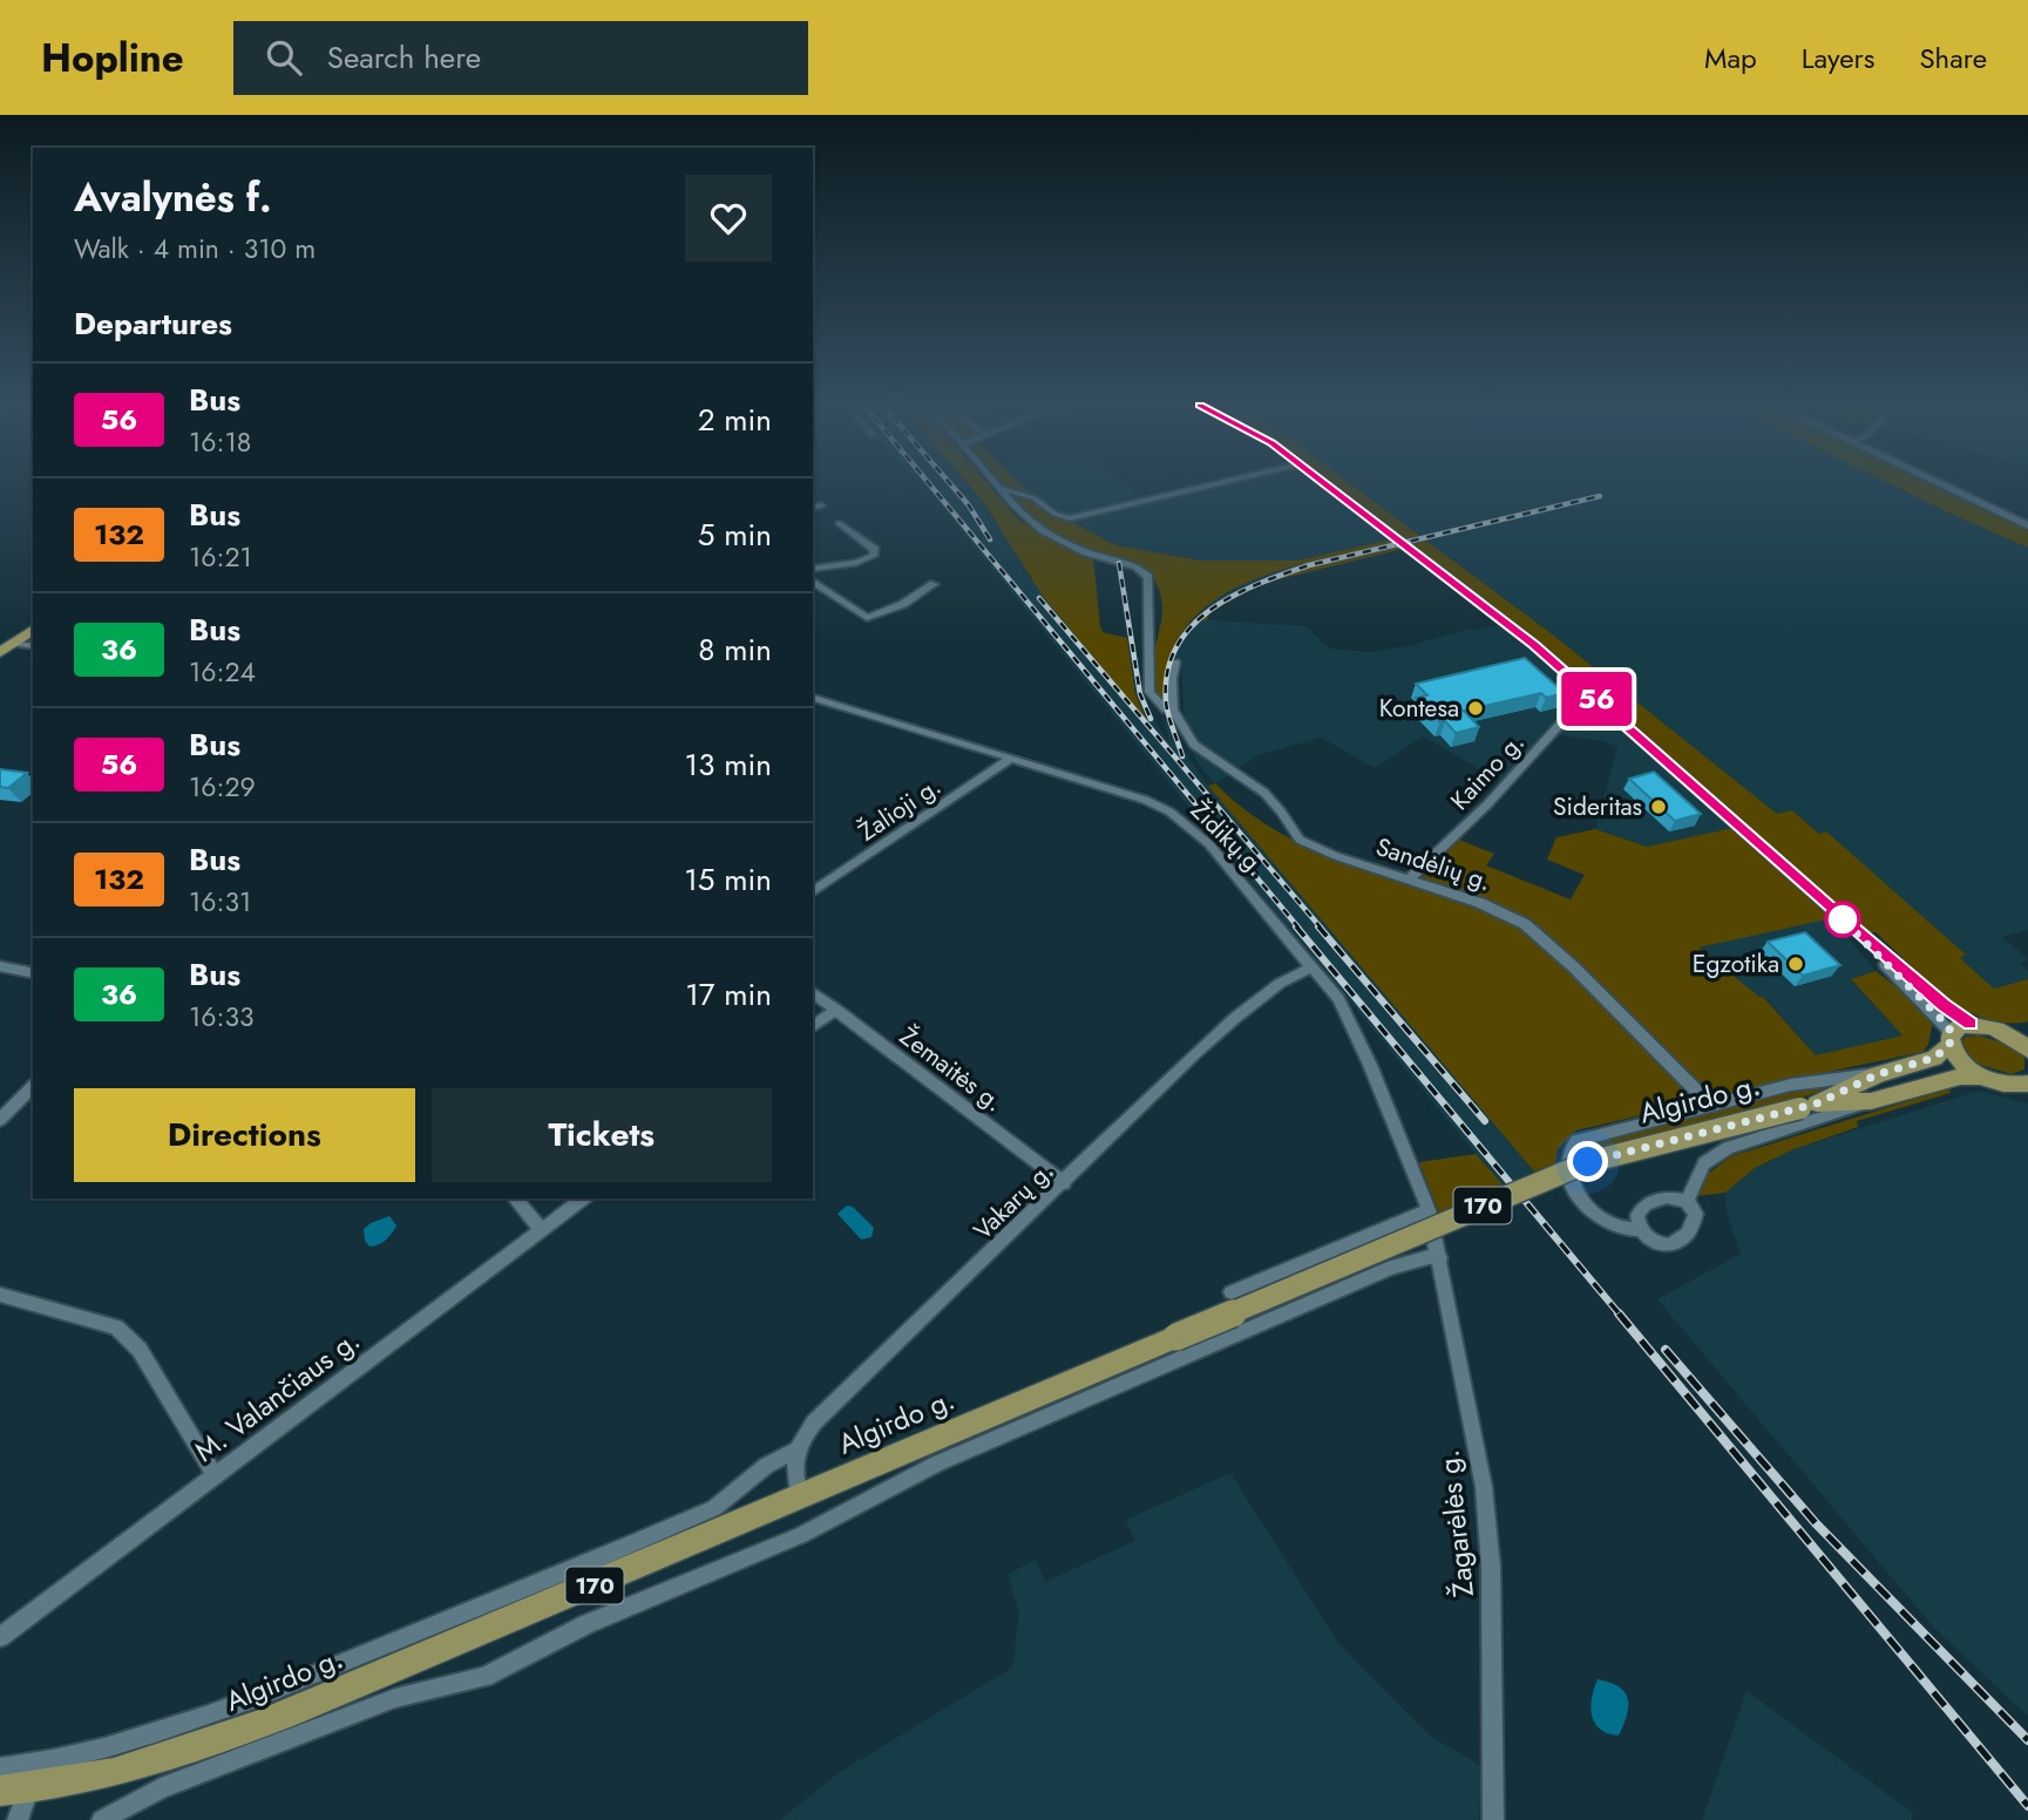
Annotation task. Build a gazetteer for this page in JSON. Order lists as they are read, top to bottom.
{
  "streets": {
    "main road": ["Algirdo g.", "170"],
    "street": [
      "Kaimo g.",
      "Žalioji g.",
      "Židikų g.",
      "Sandėlių g.",
      "Žemaitės g.",
      "Vakarų g.",
      "M. Valančiaus g.",
      "Žagarėlės g."
    ]
  },
  "crossings": [
    ["Kaimo g.", "Sandėlių g."],
    ["Žalioji g.", "Židikų g."],
    ["Židikų g.", "Vakarų g."],
    ["Židikų g.", "Žagarėlės g."],
    ["Žemaitės g.", "Vakarų g."],
    ["Algirdo g.", "Vakarų g."]
  ],
  "places": ["Kontesa", "Sideritas", "Egzotika"],
  "lines": ["bus line 56"],
  "page": {
    "header": "Hopline",
    "search": "Search here",
    "nav": ["Map", "Layers", "Share"],
    "on_map": "56",
    "heading": [
      ["Avalynės f.", "Walk · 4 min · 310 m"],
      "Departures"
    ],
    "list": [
      {
        "mark": "56",
        "name": "Bus",
        "note": "16:18",
        "value": "2 min"
      },
      {
        "mark": "132",
        "name": "Bus",
        "note": "16:21",
        "value": "5 min"
      },
      {
        "mark": "36",
        "name": "Bus",
        "note": "16:24",
        "value": "8 min"
      },
      {
        "mark": "56",
        "name": "Bus",
        "note": "16:29",
        "value": "13 min"
      },
      {
        "mark": "132",
        "name": "Bus",
        "note": "16:31",
        "value": "15 min"
      },
      {
        "mark": "36",
        "name": "Bus",
        "note": "16:33",
        "value": "17 min"
      }
    ],
    "buttons": ["Directions", "Tickets"]
  }
}
